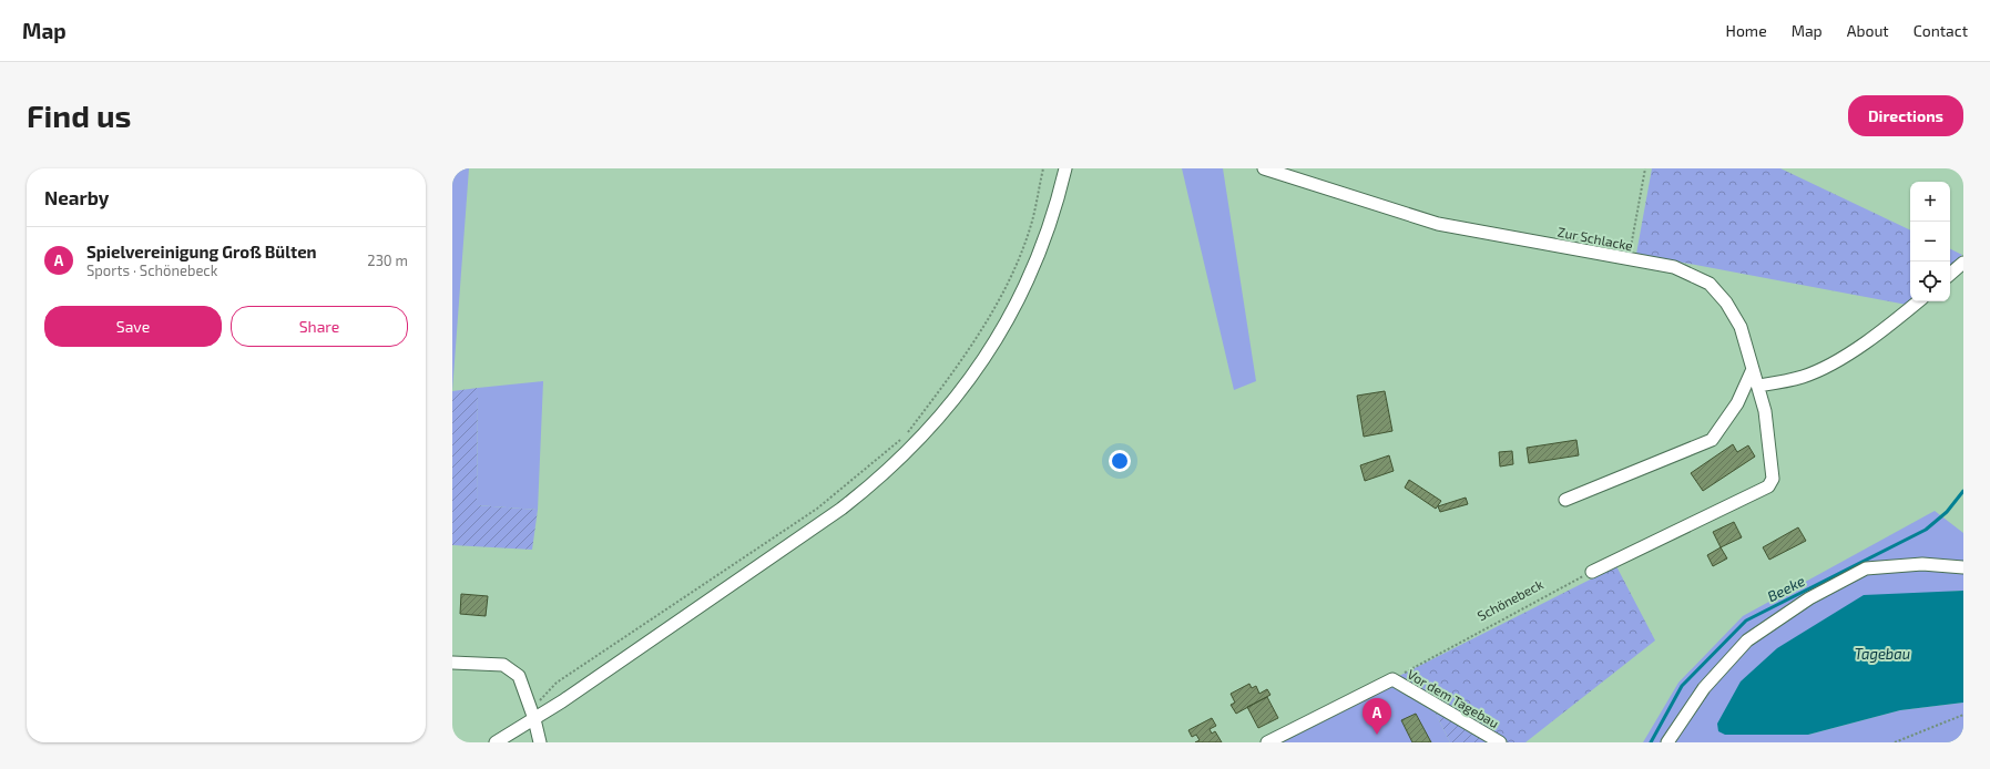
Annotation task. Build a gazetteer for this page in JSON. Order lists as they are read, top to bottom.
{
  "streets": {
    "street": ["Zur Schlacke", "Vor dem Tagebau"],
    "path": ["Schönebeck"]
  },
  "crossings": [
    ["Zur Schlacke", "Schönebeck"],
    ["Schönebeck", "Vor dem Tagebau"]
  ],
  "water": ["Beeke", "Tagebau"],
  "page": {
    "header": "Map",
    "nav": [
      "Home",
      "Map",
      "About",
      "Contact"
    ],
    "buttons": [
      "Directions",
      ["Save", "Share"]
    ],
    "title": "Find us",
    "heading": "Nearby",
    "map_buttons": ["+", "−"],
    "list": [
      {
        "mark": "A",
        "name": "Spielvereinigung Groß Bülten",
        "note": "Sports · Schönebeck",
        "value": "230 m"
      }
    ],
    "pins": "A"
  }
}
